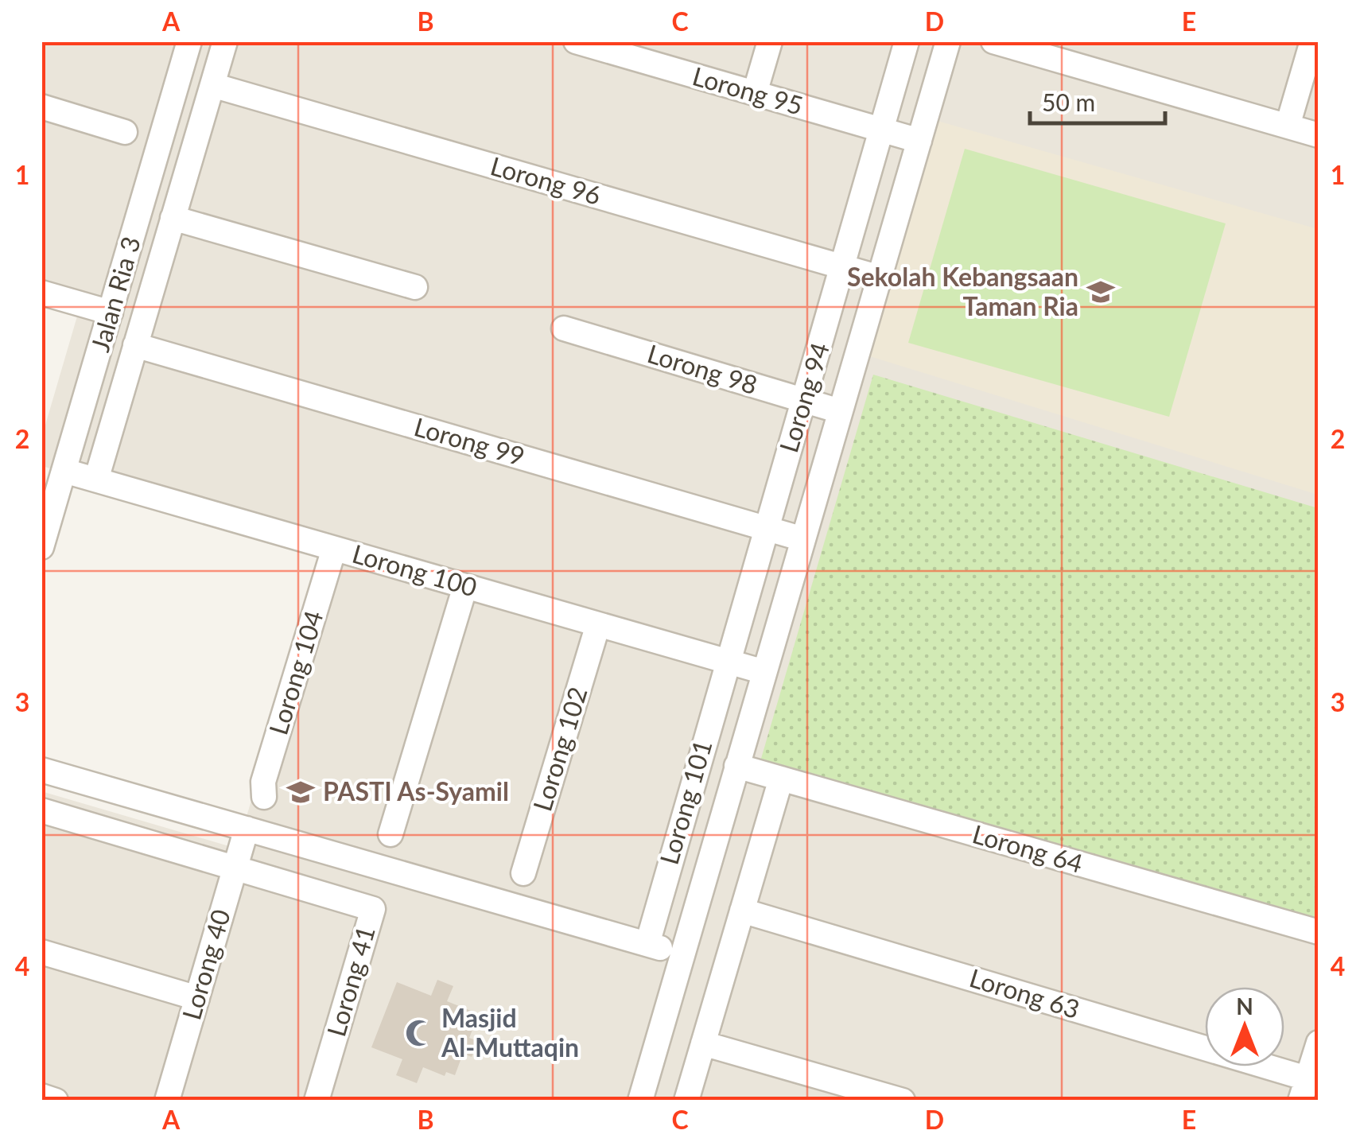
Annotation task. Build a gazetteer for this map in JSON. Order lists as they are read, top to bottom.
{
  "streets": {
    "street": [
      "Lorong 95",
      "Lorong 96",
      "Jalan Ria 3",
      "Lorong 98",
      "Lorong 94",
      "Lorong 99",
      "Lorong 100",
      "Lorong 104",
      "Lorong 102",
      "Lorong 101",
      "Lorong 64",
      "Lorong 40",
      "Lorong 41",
      "Lorong 63"
    ]
  },
  "crossings": [
    ["Lorong 95", "Lorong 94"],
    ["Lorong 96", "Lorong 94"],
    ["Jalan Ria 3", "Lorong 100"],
    ["Lorong 98", "Lorong 94"],
    ["Lorong 94", "Lorong 99"],
    ["Lorong 94", "Lorong 100"],
    ["Lorong 94", "Lorong 101"],
    ["Lorong 100", "Lorong 104"],
    ["Lorong 100", "Lorong 102"],
    ["Lorong 100", "Lorong 101"],
    ["Lorong 40", "Lorong 41"]
  ],
  "places": {
    "school or university": ["Sekolah Kebangsaan Taman Ria", "PASTI As-Syamil"],
    "mosque": ["Masjid Al-Muttaqin"]
  },
  "scale_bar": "50 m",
  "north": "top",
  "grid": {
    "columns": [
      "A",
      "B",
      "C",
      "D",
      "E"
    ],
    "rows": [
      "1",
      "2",
      "3",
      "4"
    ]
  }
}
